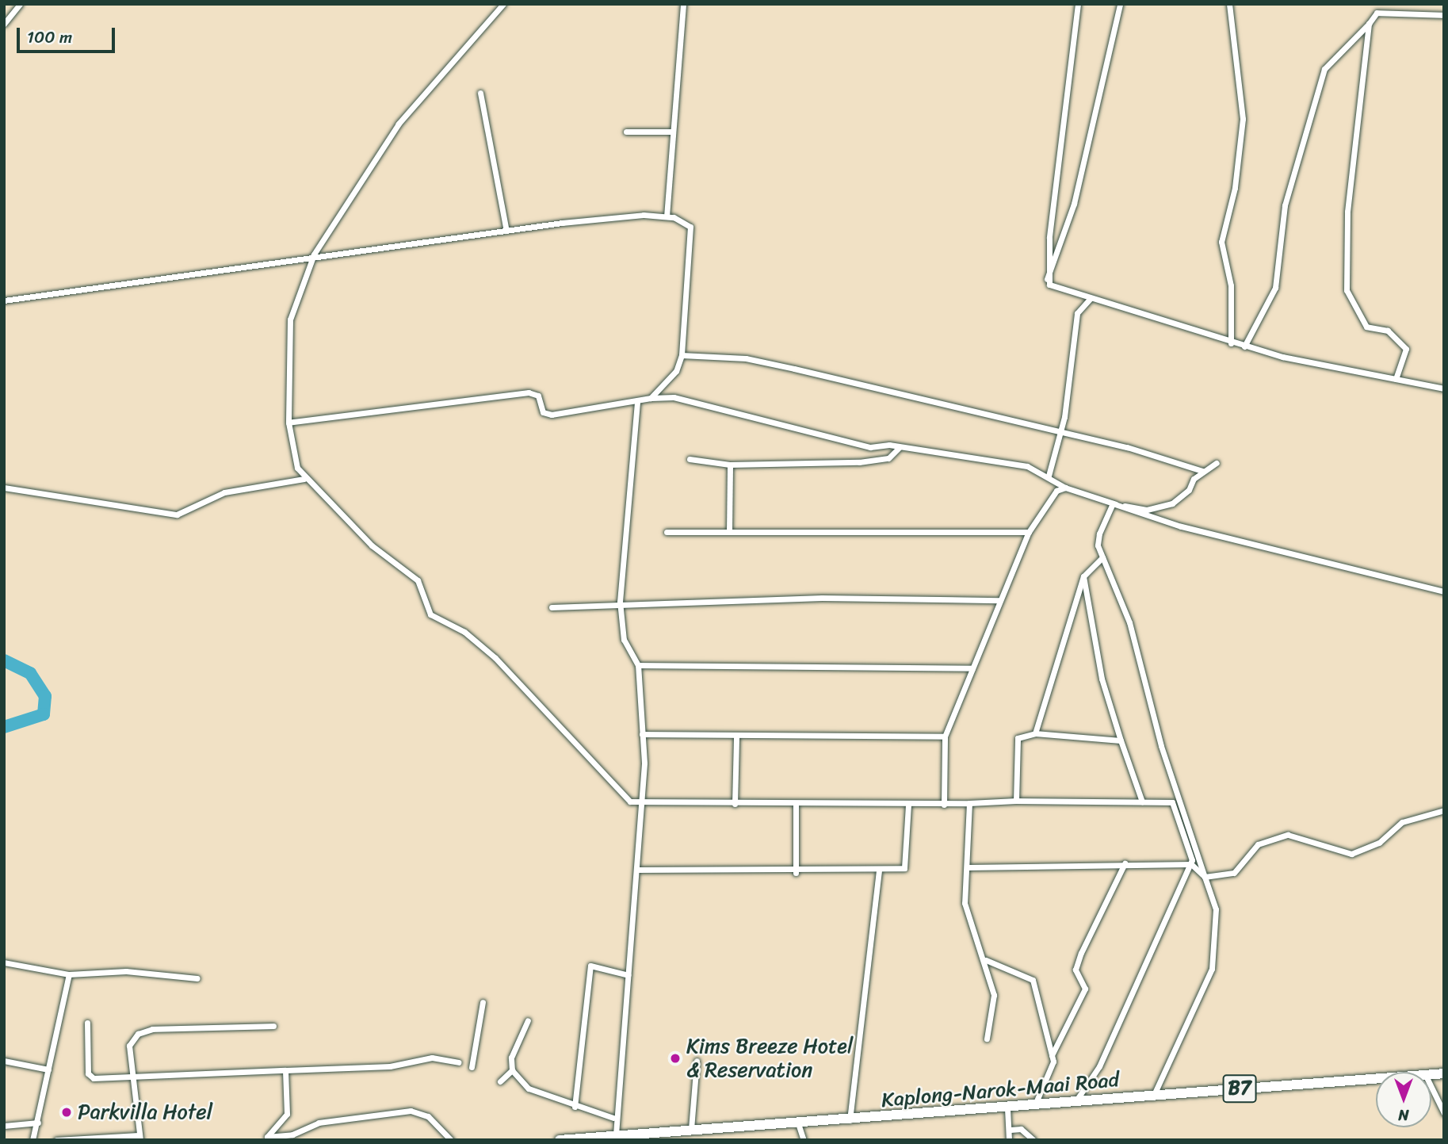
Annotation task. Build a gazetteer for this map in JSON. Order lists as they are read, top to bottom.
{
  "streets": {
    "highway": ["B7", "Kaplong-Narok-Maai Road"]
  },
  "places": ["Kims Breeze Hotel & Reservation", "Parkvilla Hotel"],
  "scale_bar": "100 m",
  "north": "bottom"
}
